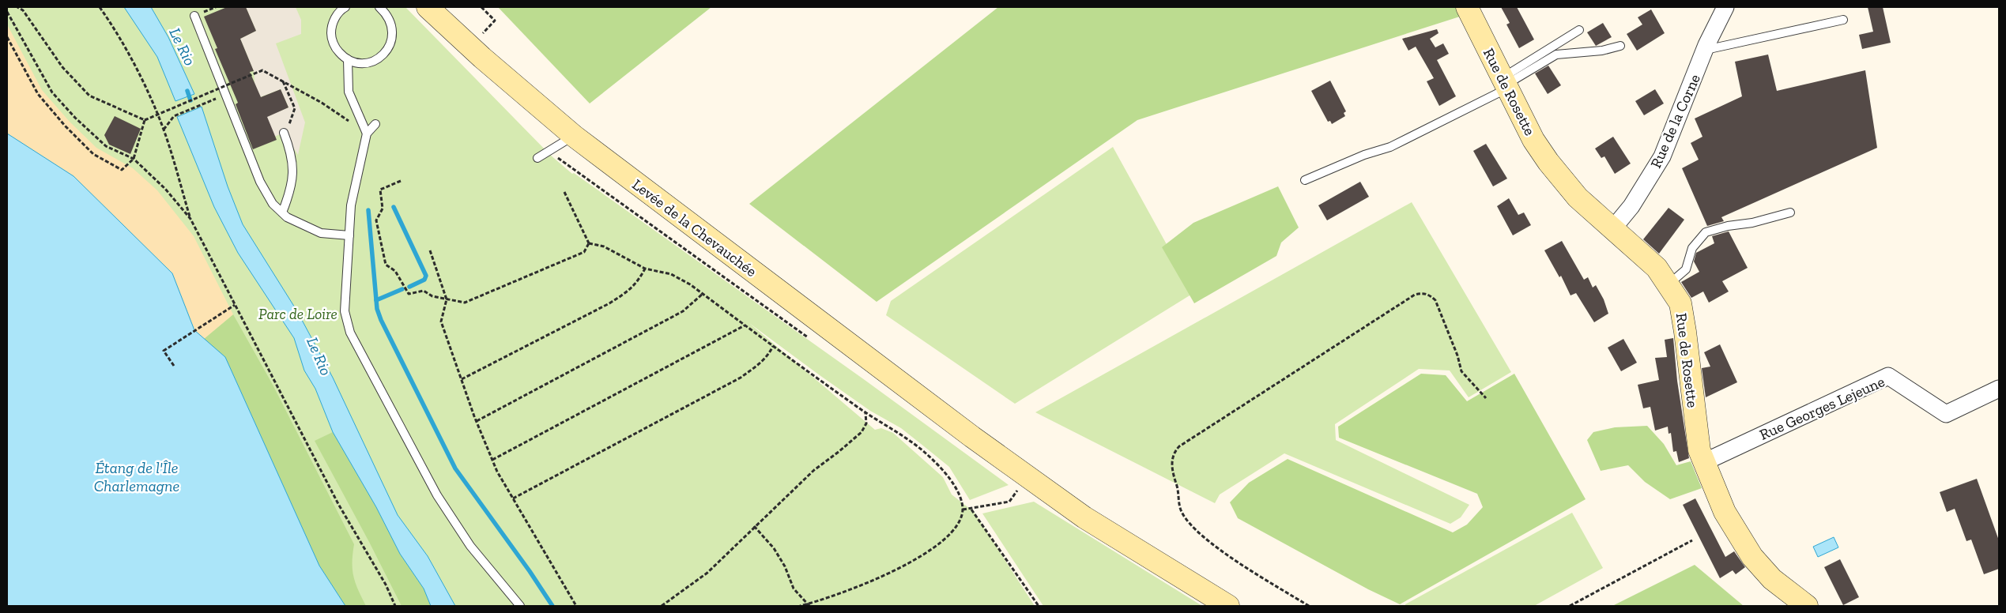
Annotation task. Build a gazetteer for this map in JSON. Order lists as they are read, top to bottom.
{
  "streets": {
    "street": [
      "Rue de Rosette",
      "Rue de la Corne",
      "Levée de la Chevauchée",
      "Rue Georges Lejeune"
    ]
  },
  "crossings": [
    ["Rue de Rosette", "Rue de la Corne"],
    ["Rue de Rosette", "Rue Georges Lejeune"]
  ],
  "water": ["Le Rio", "Étang de l'Île Charlemagne"],
  "parks": ["Parc de Loire"]
}
